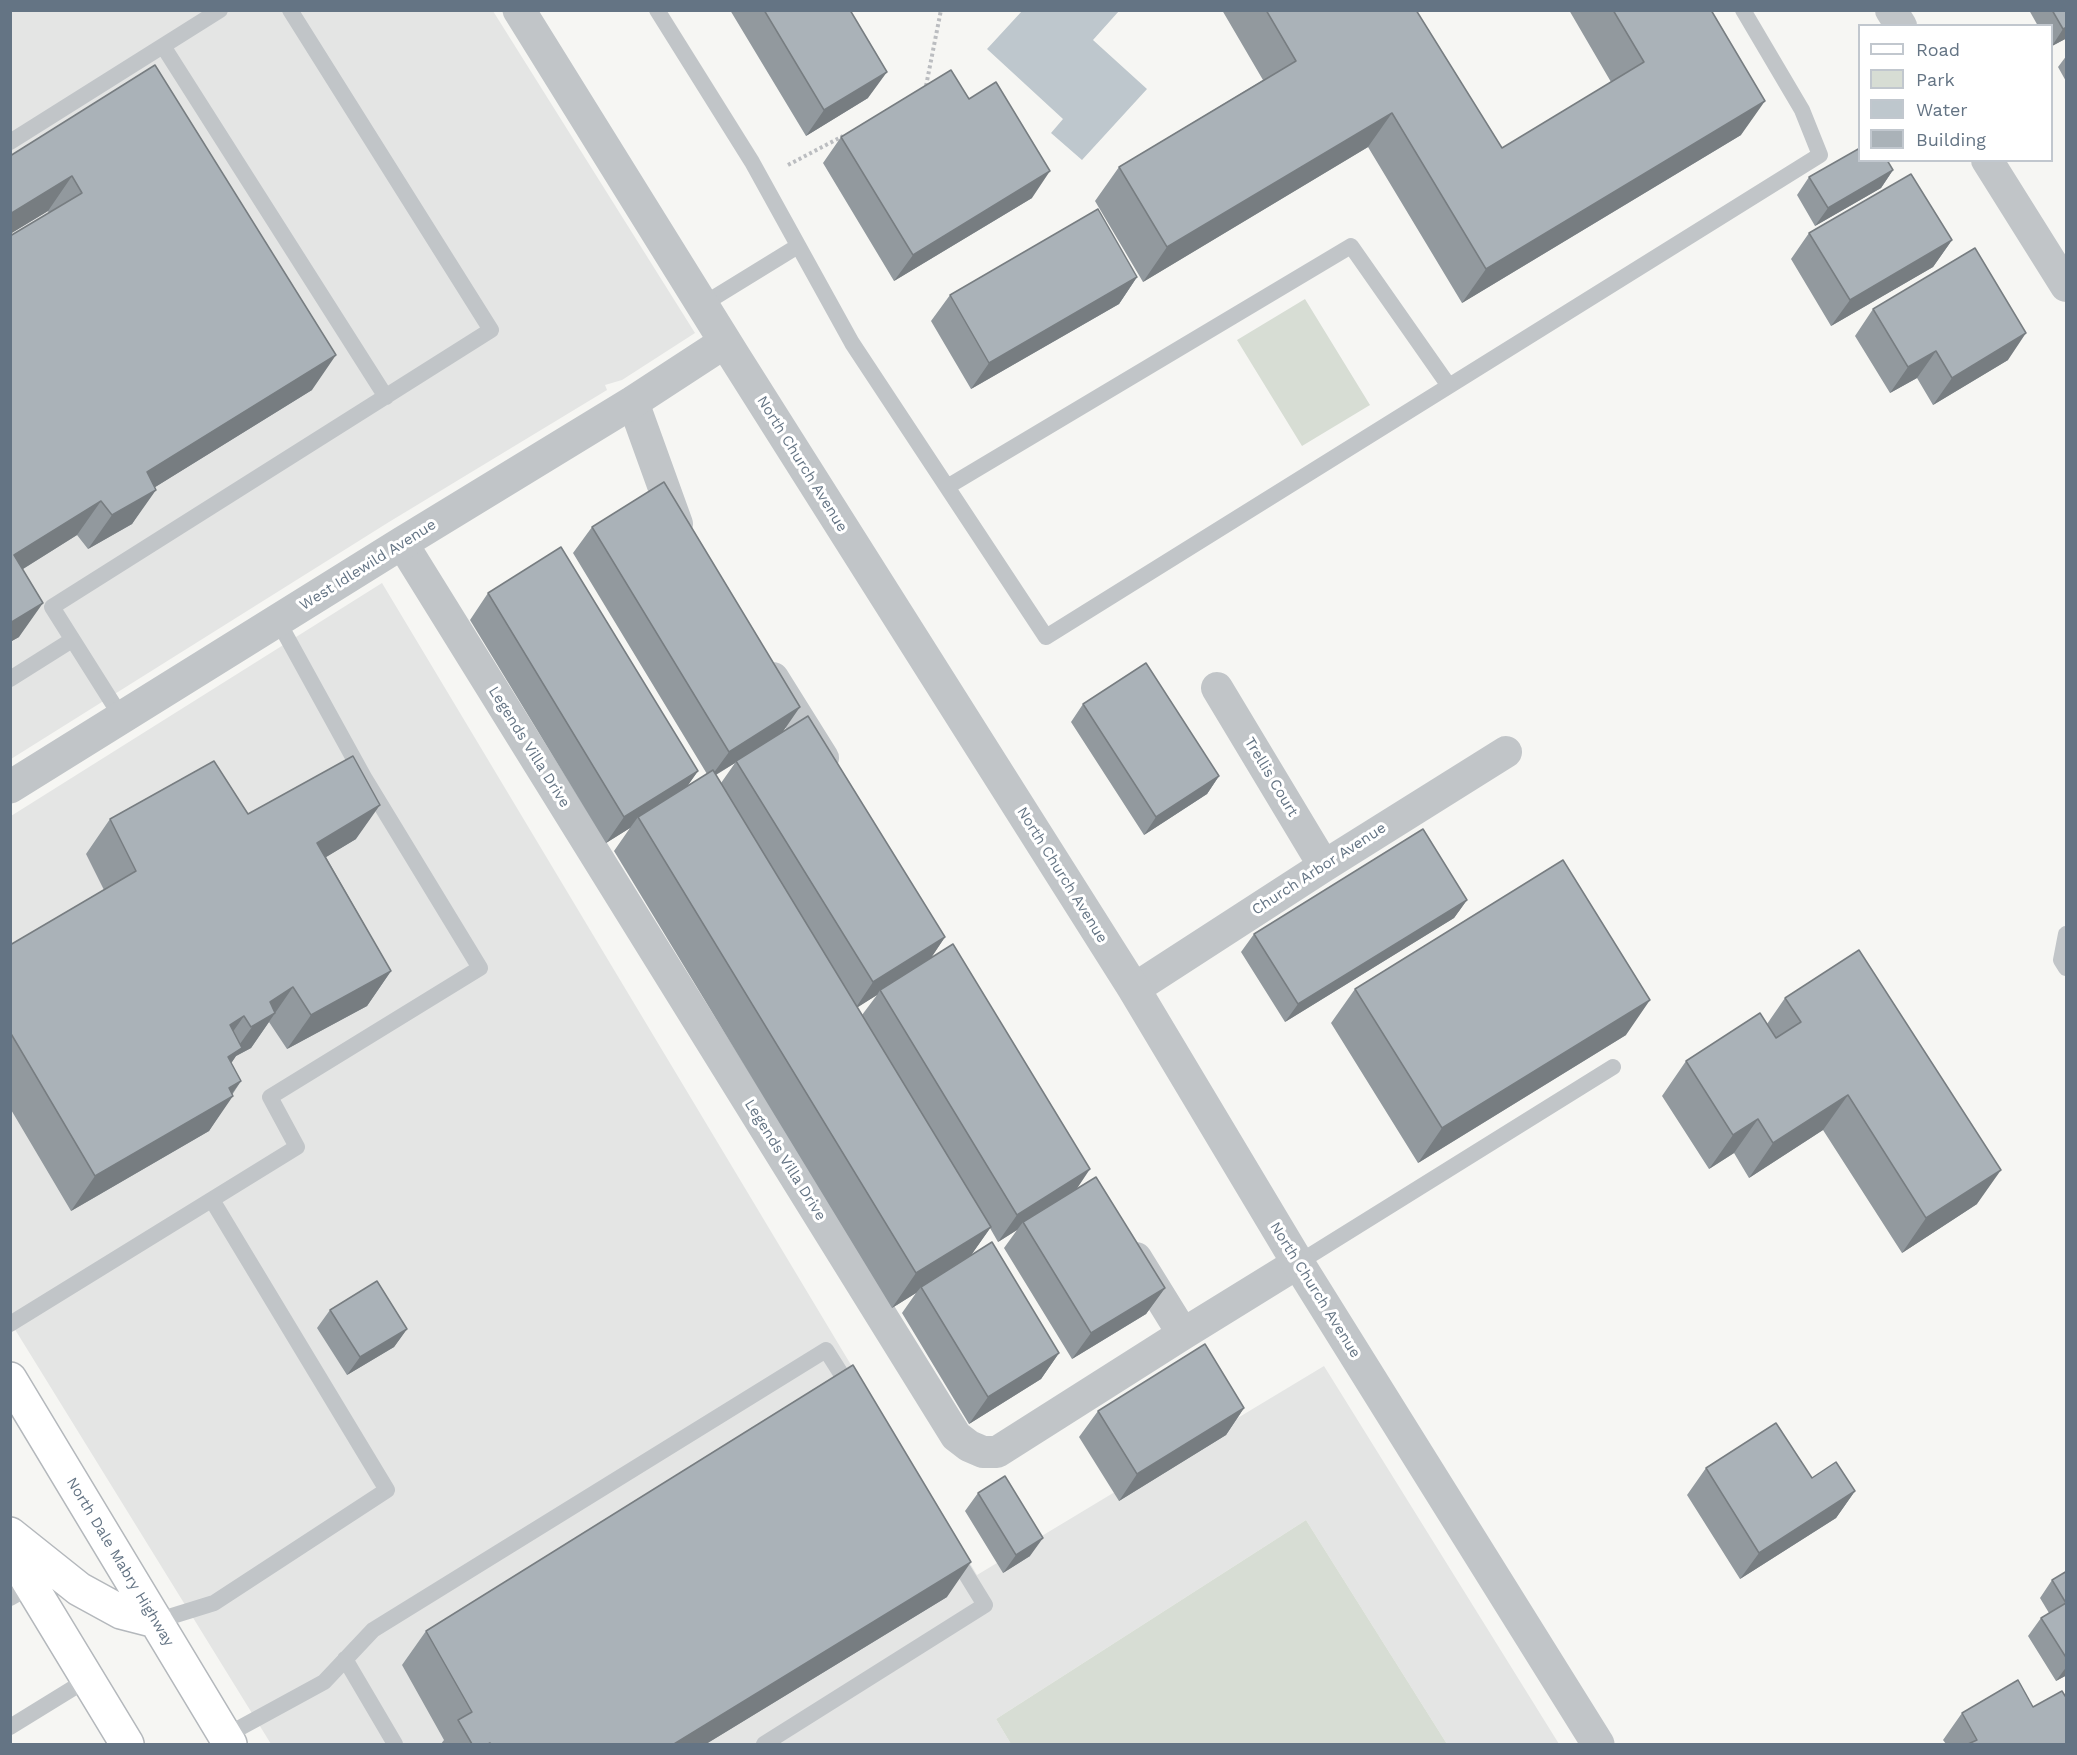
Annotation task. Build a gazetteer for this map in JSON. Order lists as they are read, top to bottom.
{
  "streets": {
    "main road": ["North Dale Mabry Highway"],
    "street": [
      "North Church Avenue",
      "West Idlewild Avenue",
      "Legends Villa Drive",
      "Trellis Court",
      "Church Arbor Avenue"
    ]
  },
  "crossings": [
    ["North Church Avenue", "West Idlewild Avenue"],
    ["North Church Avenue", "Legends Villa Drive"],
    ["North Church Avenue", "Church Arbor Avenue"],
    ["West Idlewild Avenue", "Legends Villa Drive"],
    ["Trellis Court", "Church Arbor Avenue"]
  ],
  "legend": [
    "Road",
    "Park",
    "Water",
    "Building"
  ]
}
